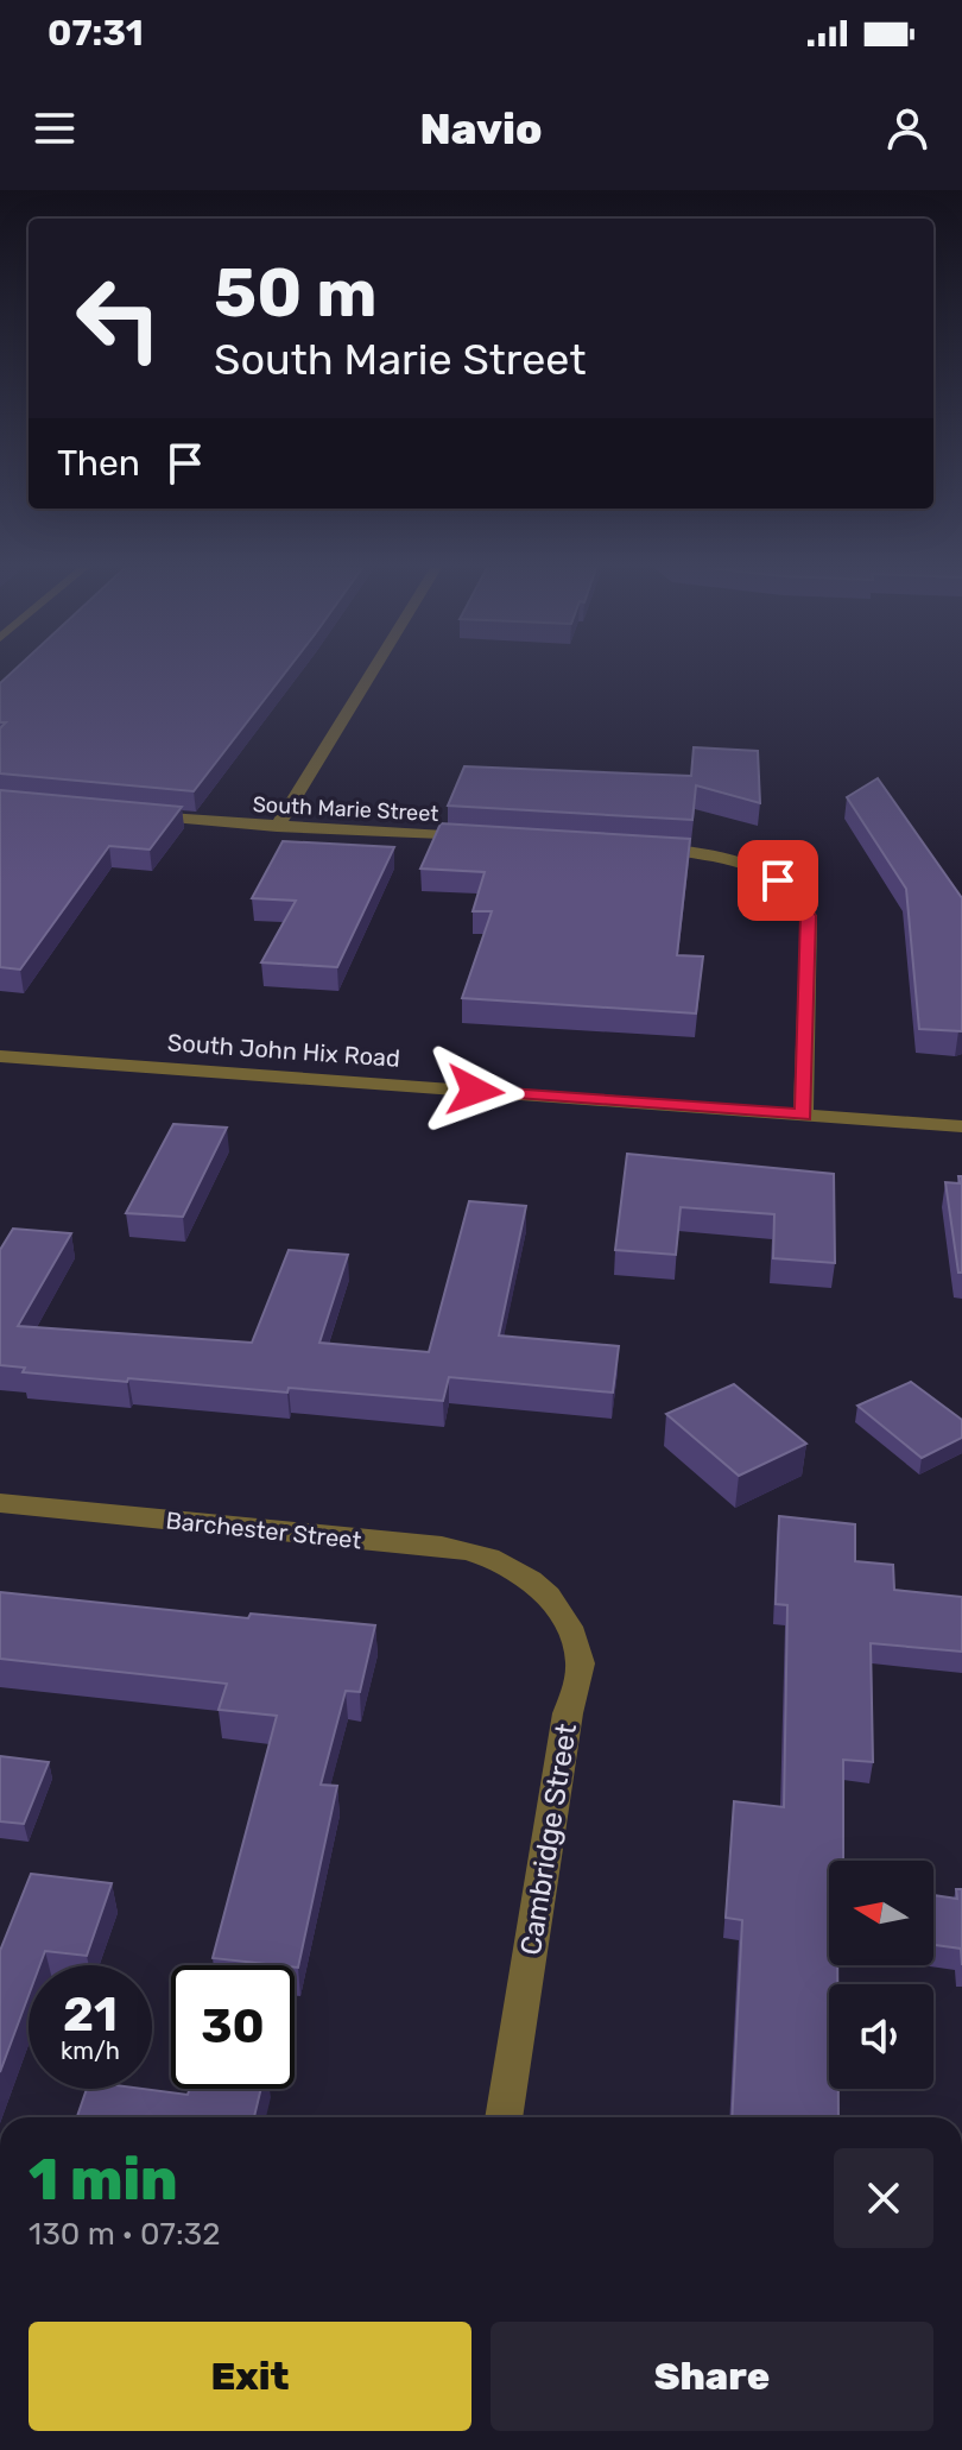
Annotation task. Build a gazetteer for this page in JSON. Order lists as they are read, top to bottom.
{
  "streets": {
    "street": [
      "South Marie Street",
      "South John Hix Road",
      "Barchester Street",
      "Cambridge Street"
    ]
  },
  "crossings": [
    ["Barchester Street", "Cambridge Street"]
  ],
  "north": "left",
  "page": {
    "status": "07:31",
    "header": "Navio",
    "turn": ["50 m", "South Marie Street"],
    "then": "Then",
    "speed": "21 km/h",
    "limit": "30",
    "heading": ["1 min", "130 m · 07:32"],
    "buttons": ["Exit", "Share"]
  }
}
